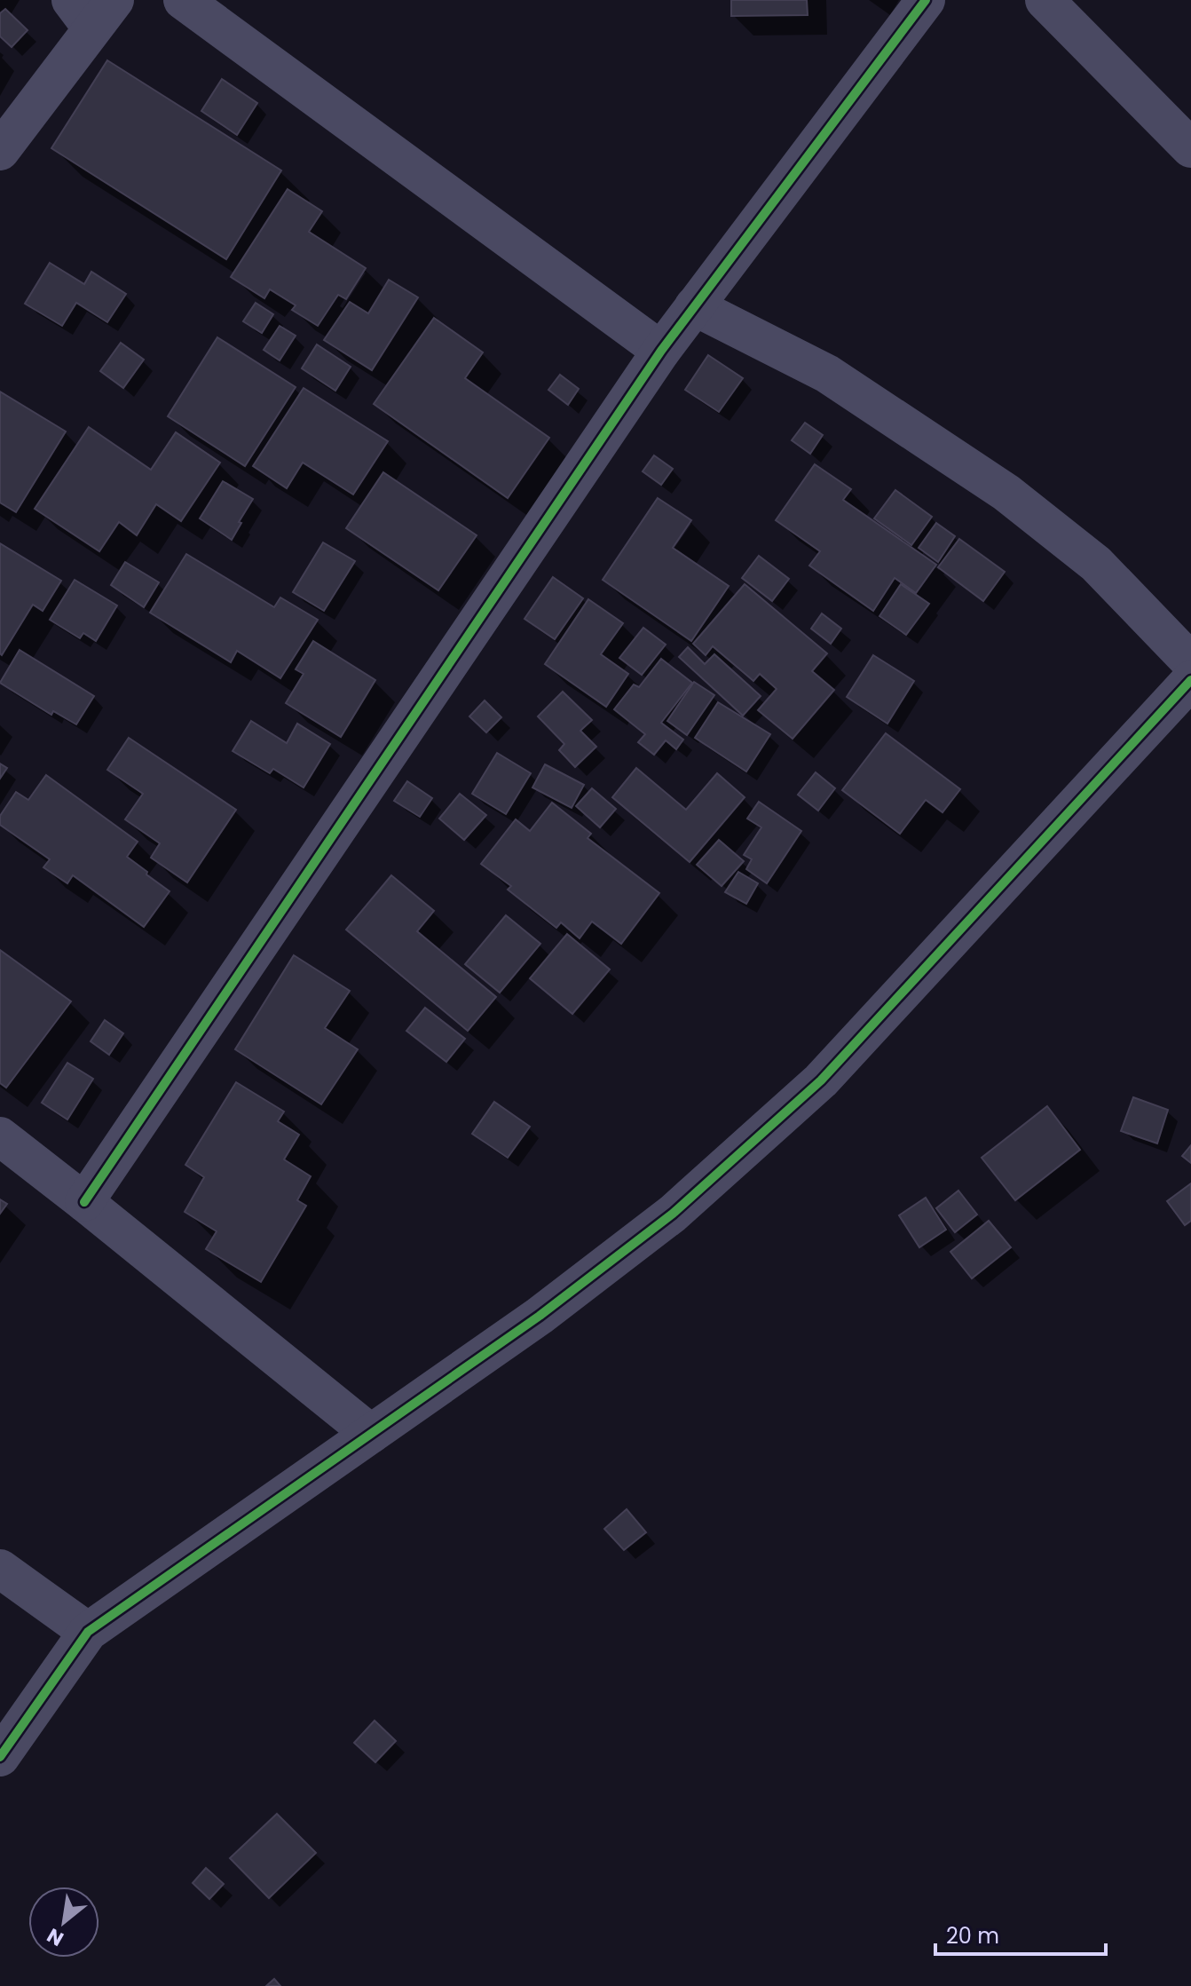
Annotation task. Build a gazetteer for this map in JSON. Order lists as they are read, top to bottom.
{
  "scale_bar": "20 m",
  "north": "bottom left"
}
